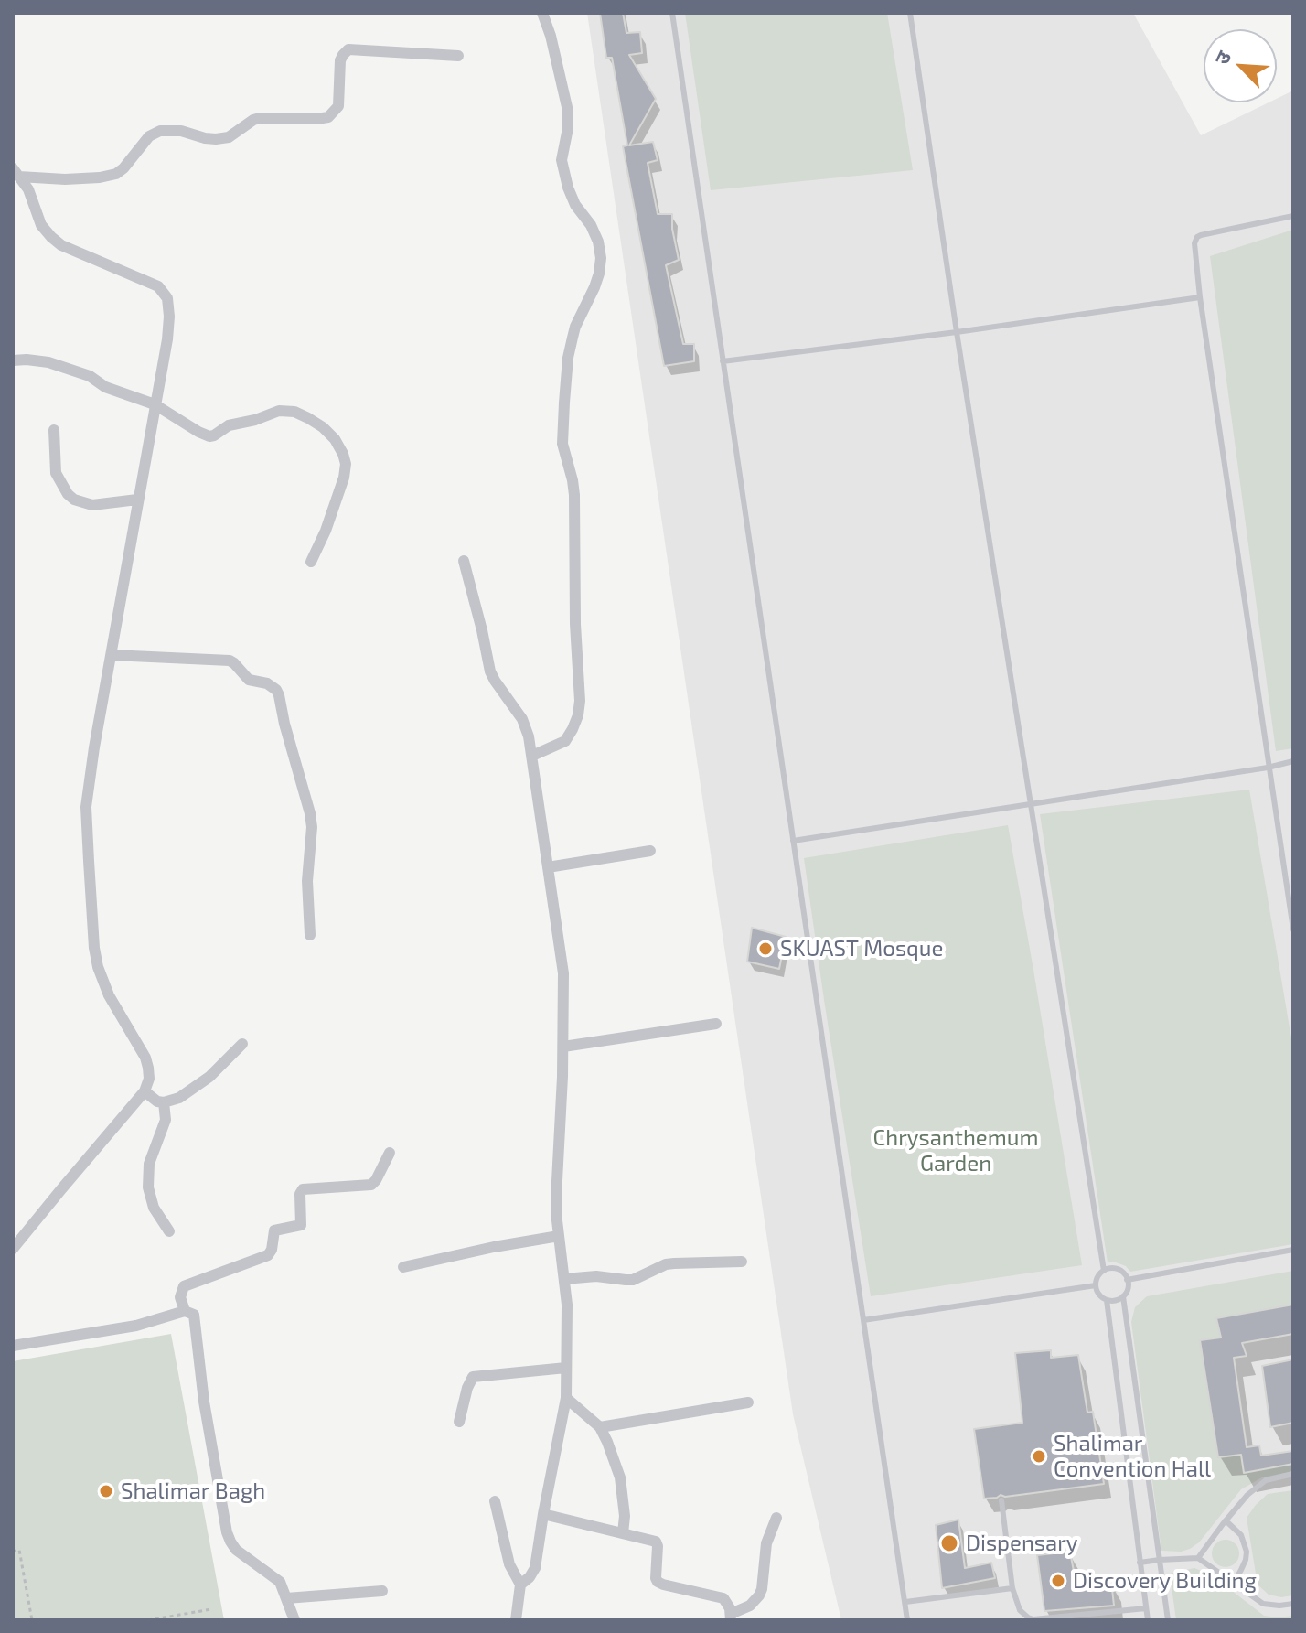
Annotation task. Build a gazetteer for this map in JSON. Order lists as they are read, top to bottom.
{
  "parks": ["Chrysanthemum Garden"],
  "places": [
    "SKUAST Mosque",
    "Shalimar Convention Hall",
    "Shalimar Bagh",
    "Dispensary",
    "Discovery Building"
  ],
  "north": "top left"
}
